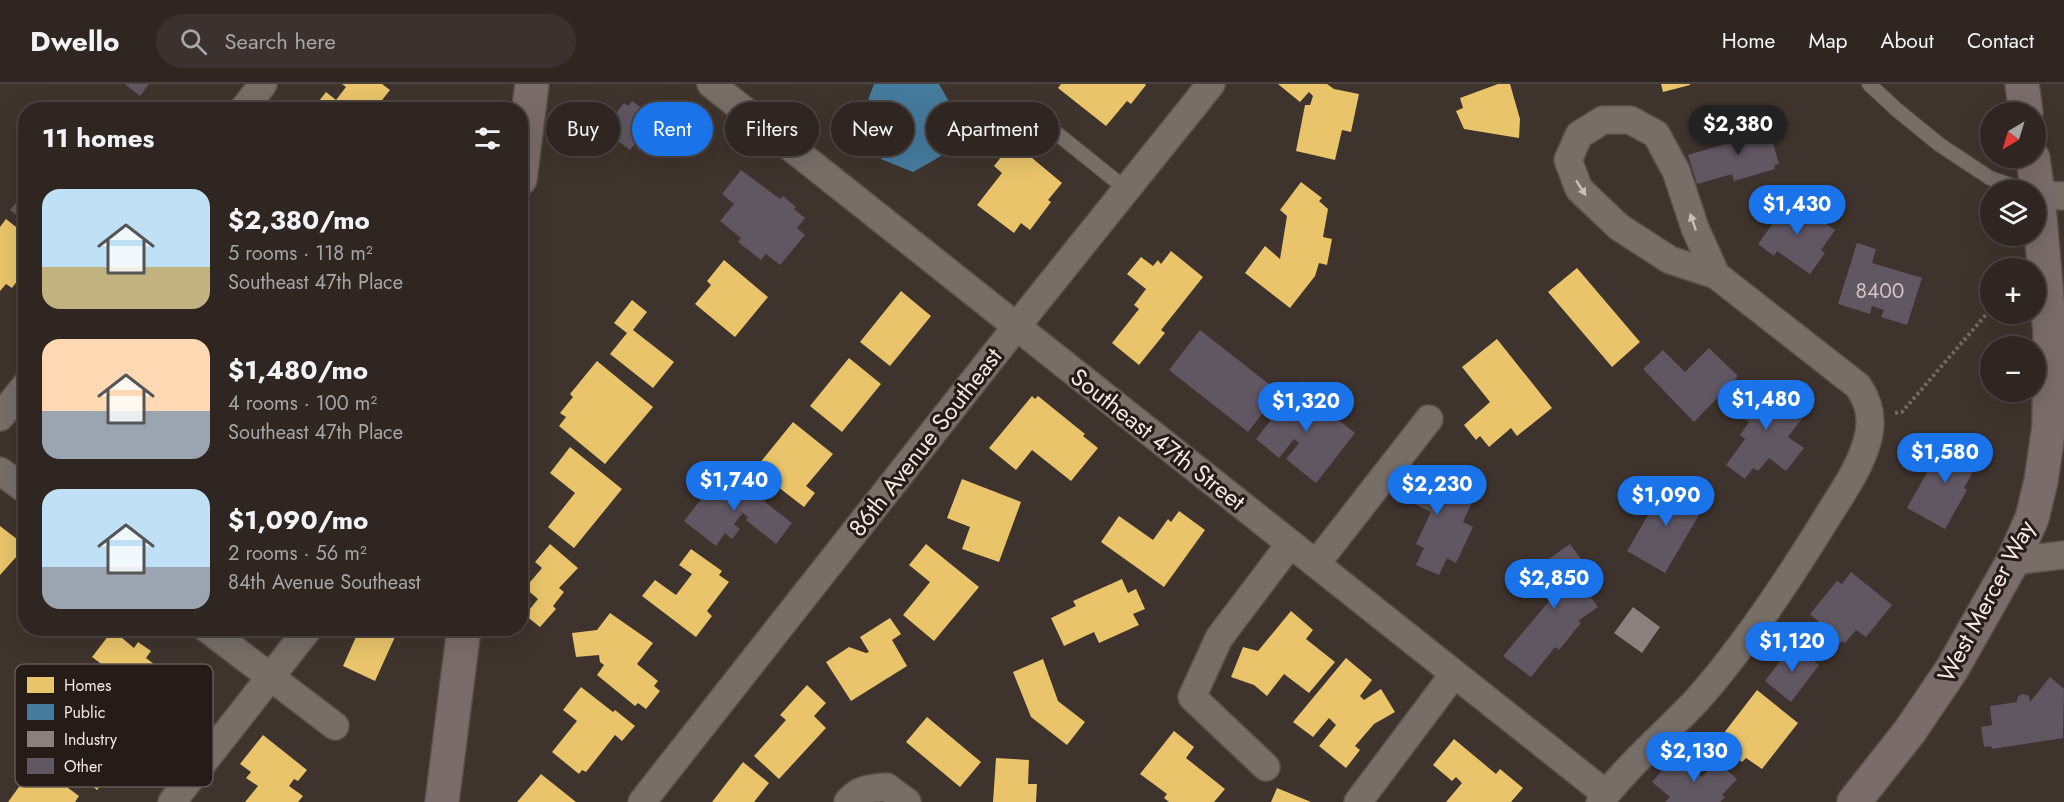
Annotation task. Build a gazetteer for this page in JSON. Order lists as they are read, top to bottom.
{
  "streets": {
    "street": ["Southeast 47th Street", "86th Avenue Southeast", "West Mercer Way"]
  },
  "crossings": [
    ["Southeast 47th Street", "86th Avenue Southeast"]
  ],
  "house_numbers": ["8400"],
  "legend": [
    "Homes",
    "Public",
    "Industry",
    "Other"
  ],
  "north": "bottom left",
  "page": {
    "header": "Dwello",
    "search": "Search here",
    "nav": [
      "Home",
      "Map",
      "About",
      "Contact"
    ],
    "map_buttons": ["+", "−"],
    "chip": [
      "Buy",
      "Rent",
      "Filters",
      "New",
      "Apartment"
    ],
    "heading": "11 homes",
    "price": [
      "$2,380",
      "$1,430",
      "$1,480",
      "$1,320",
      "$1,580",
      "$1,740",
      "$2,230",
      "$1,090",
      "$2,850",
      "$1,120",
      "$2,130"
    ],
    "list": [
      {
        "name": "$2,380/mo",
        "note": "5 rooms · 118 m² · Southeast 47th Place"
      },
      {
        "name": "$1,480/mo",
        "note": "4 rooms · 100 m² · Southeast 47th Place"
      },
      {
        "name": "$1,090/mo",
        "note": "2 rooms · 56 m² · 84th Avenue Southeast"
      }
    ]
  }
}
